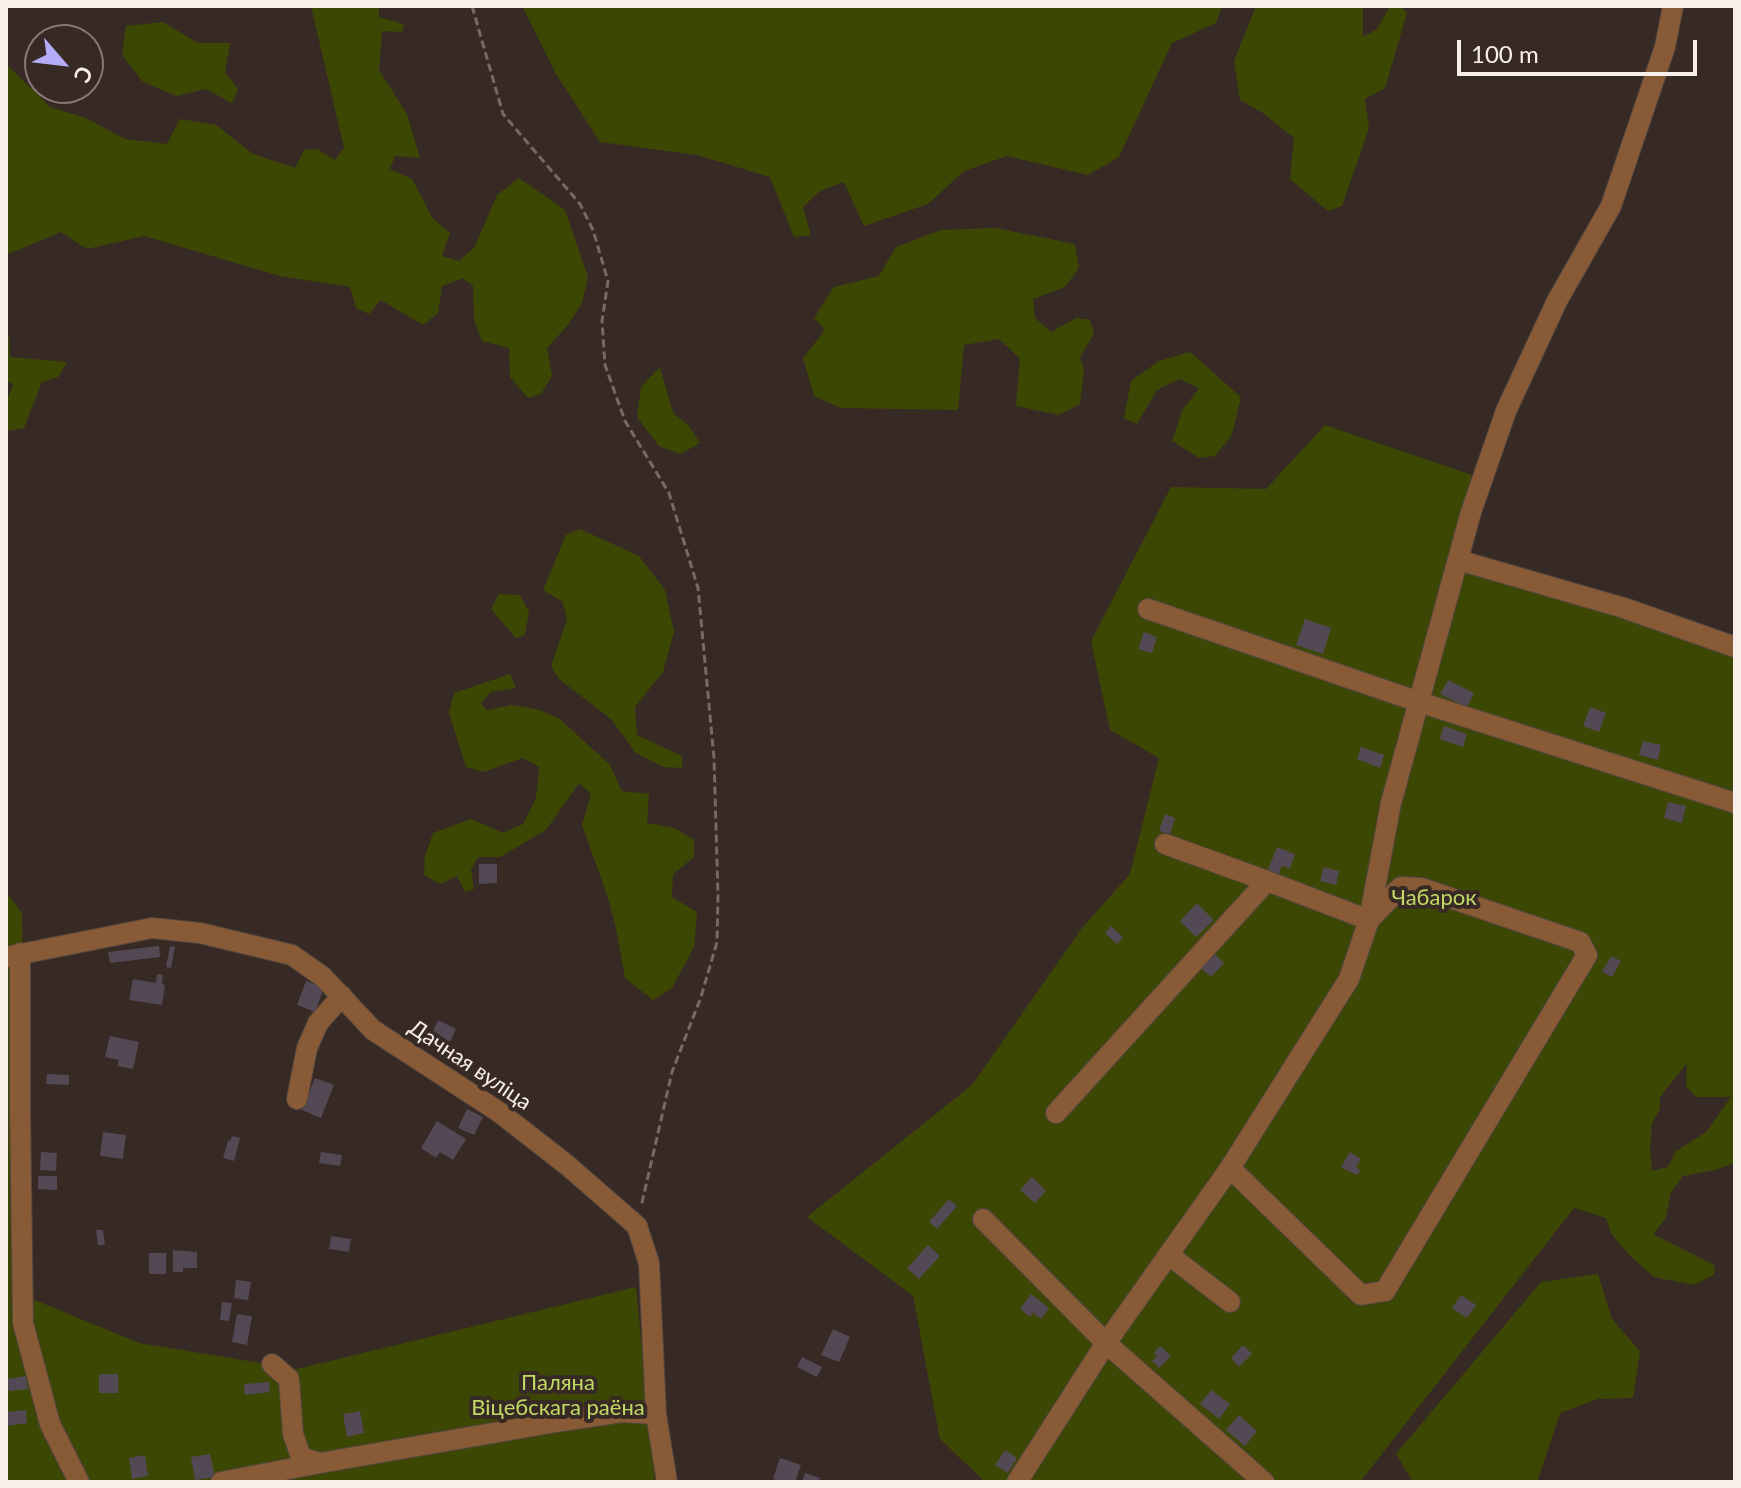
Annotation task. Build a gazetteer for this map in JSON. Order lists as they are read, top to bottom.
{
  "streets": {
    "street": ["Дачная вуліца"]
  },
  "parks": ["Чабарок", "Паляна Віцебскага раёна"],
  "scale_bar": "100 m",
  "north": "bottom right"
}
